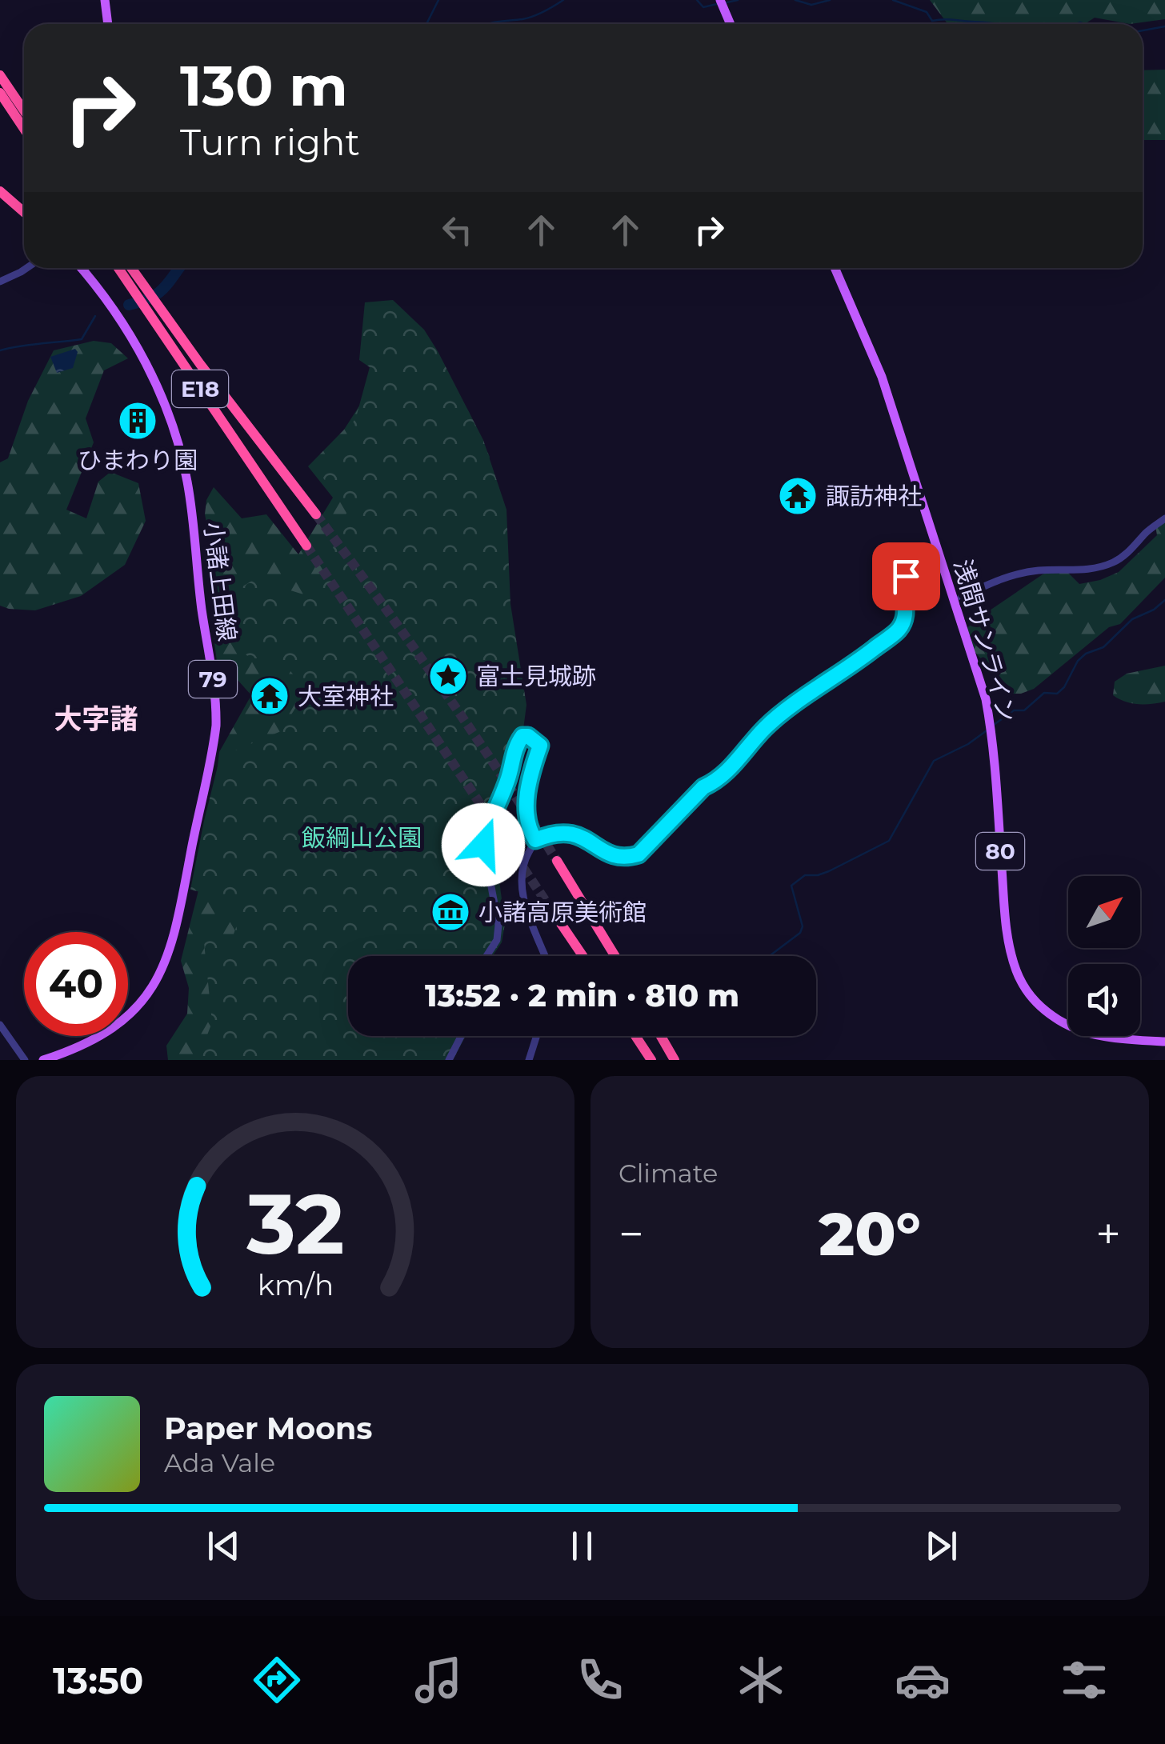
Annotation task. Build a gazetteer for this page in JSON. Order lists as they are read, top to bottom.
{
  "streets": {
    "highway": ["E18"],
    "main road": [
      "小諸上田線",
      "浅間サンライン",
      "79",
      "80"
    ]
  },
  "districts": ["大字諸"],
  "parks": ["飯綱山公園"],
  "places": {
    "building": ["ひまわり園"],
    "temple": ["諏訪神社", "大室神社"],
    "place": ["富士見城跡"],
    "museum": ["小諸高原美術館"]
  },
  "north": "top right",
  "page": {
    "turn": ["130 m", "Turn right"],
    "limit": "40",
    "trip": "13:52 · 2 min · 810 m",
    "tile": "Climate",
    "heat": ["−", "20°", "+"],
    "song": ["Paper Moons", "Ada Vale"],
    "tabs": "13:50",
    "gauge": ["32", "km/h"]
  }
}
